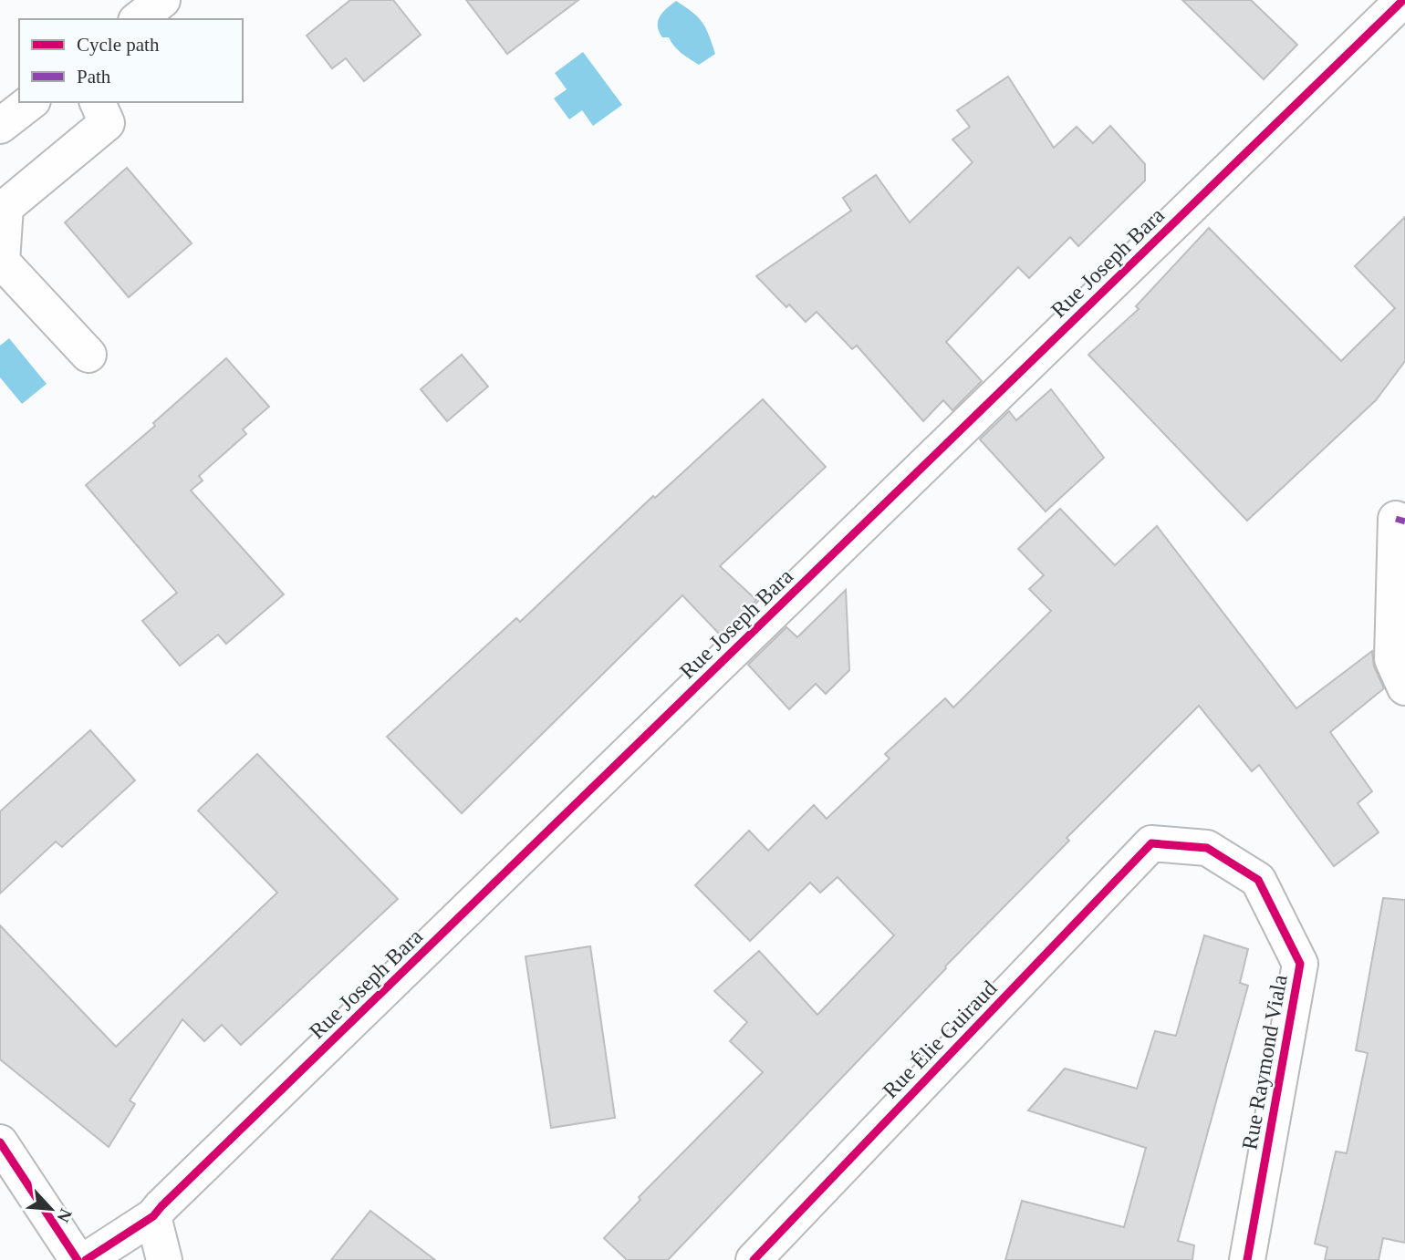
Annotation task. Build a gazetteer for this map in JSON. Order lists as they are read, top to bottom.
{
  "streets": {
    "street": ["Rue Joseph Bara", "Rue Élie Guiraud", "Rue Raymond Viala"]
  },
  "crossings": [
    ["Rue Élie Guiraud", "Rue Raymond Viala"]
  ],
  "legend": ["Cycle path", "Path"],
  "north": "bottom right"
}
